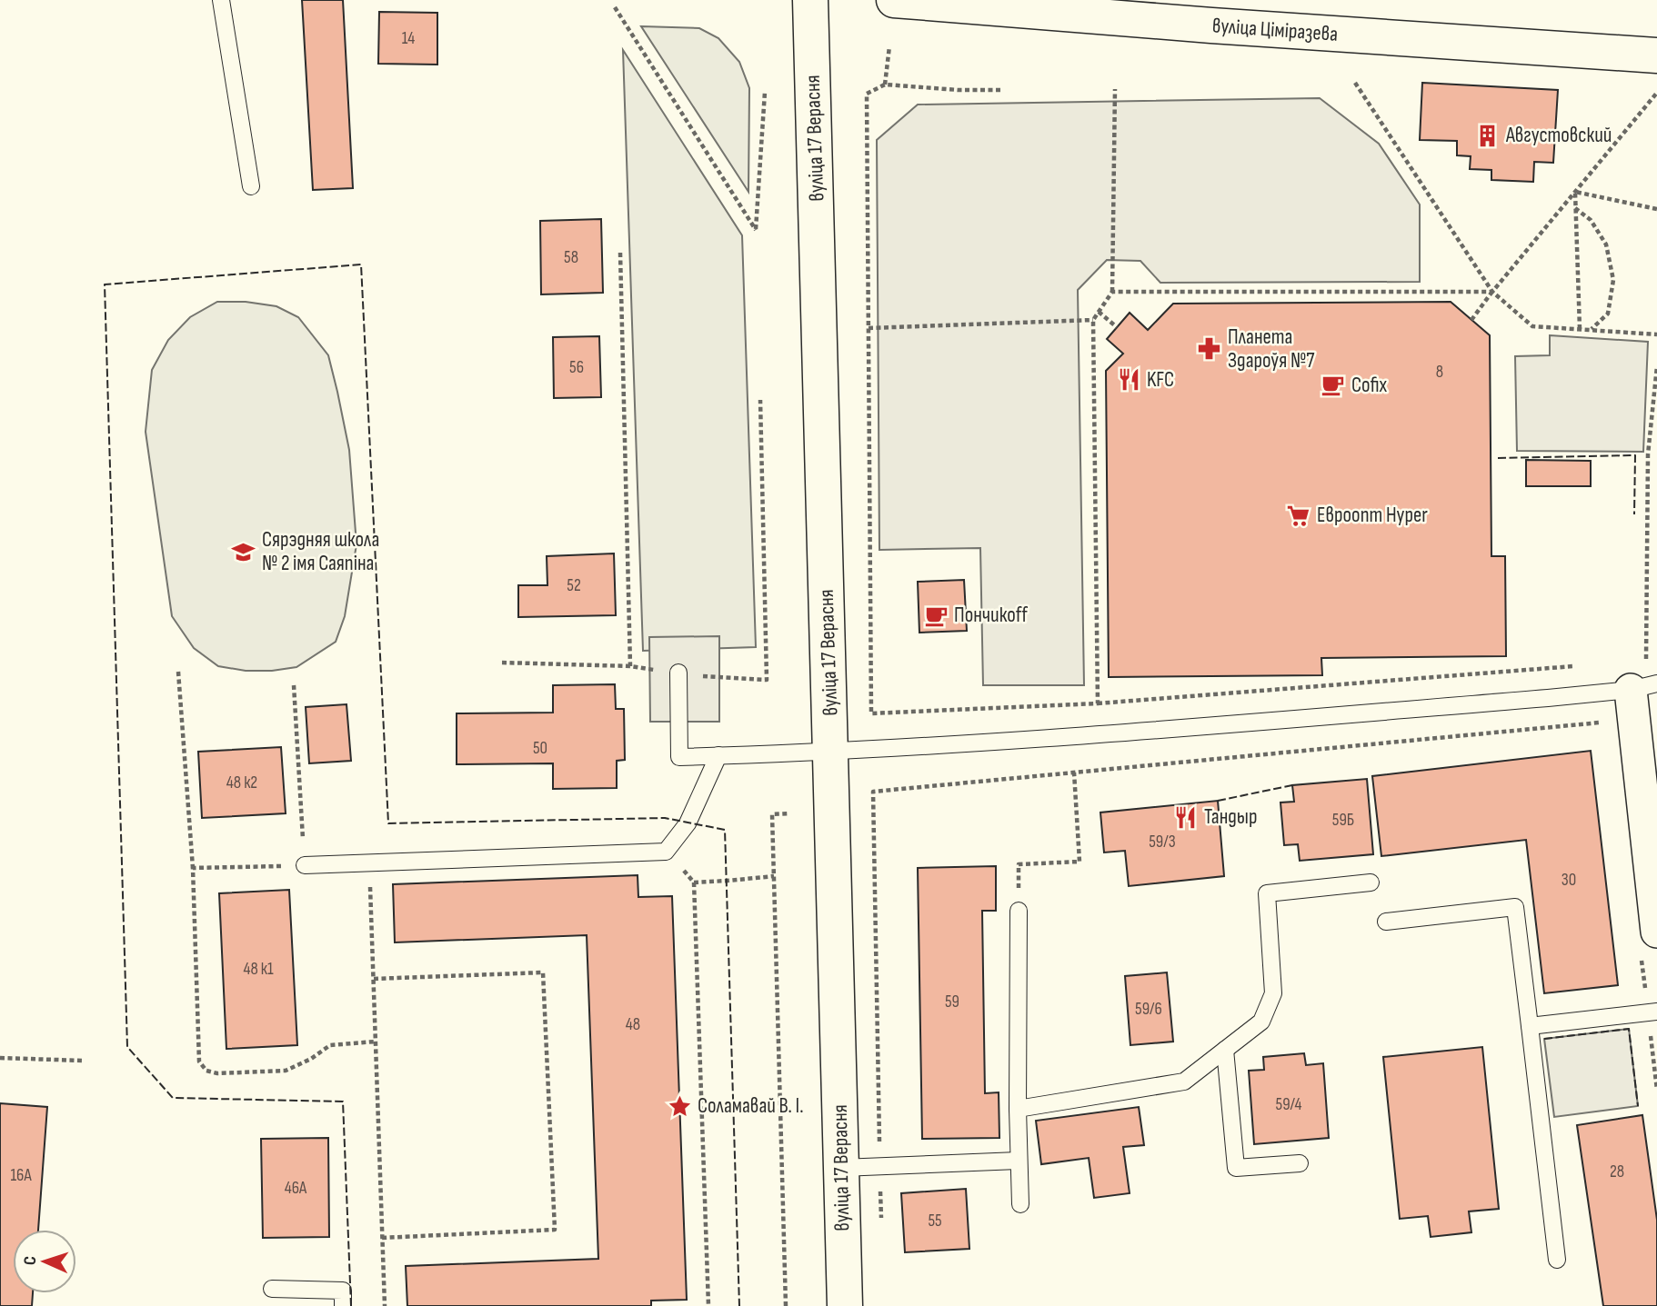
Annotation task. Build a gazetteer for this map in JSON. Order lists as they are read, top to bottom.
{
  "streets": {
    "street": ["вуліца Ціміразева", "вуліца 17 Верасня"]
  },
  "places": {
    "building": ["Августовский"],
    "pharmacy": ["Планета Здароўя №7"],
    "restaurant": ["KFC", "Тандыр"],
    "cafe": ["Cofix", "Пончикoff"],
    "supermarket": ["Евроопт Hyper"],
    "school or university": ["Сярэдняя школа № 2 імя Саяпіна"],
    "place": ["Соламавай В. І."]
  },
  "house_numbers": [
    "14",
    "58",
    "56",
    "8",
    "52",
    "50",
    "48 к2",
    "59Б",
    "59/3",
    "30",
    "48 к1",
    "59",
    "59/6",
    "48",
    "59/4",
    "28",
    "16А",
    "46А",
    "55"
  ],
  "north": "left"
}
